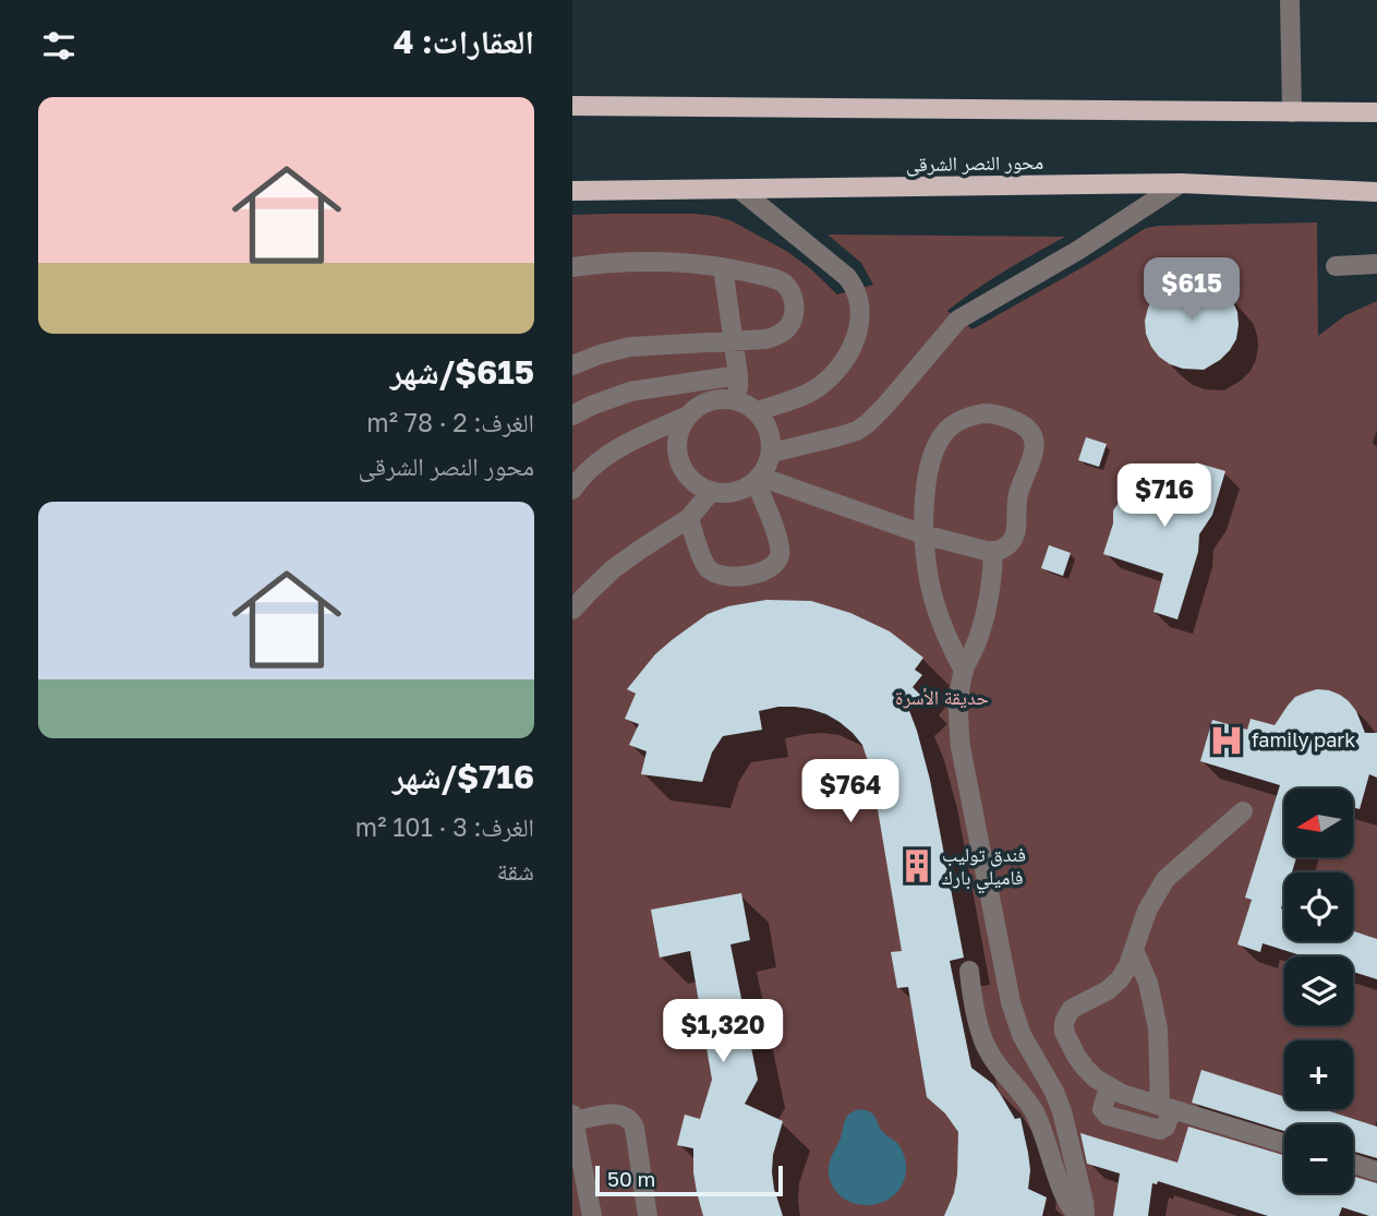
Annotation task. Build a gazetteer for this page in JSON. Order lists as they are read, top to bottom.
{
  "streets": {
    "main road": ["محور النصر الشرقى"]
  },
  "parks": ["حديقة الأسرة"],
  "places": {
    "hospital": ["family park"],
    "building": ["فندق توليب فاميلي بارك"]
  },
  "scale_bar": "50 m",
  "north": "left",
  "page": {
    "heading": "العقارات: 4",
    "list": [
      {
        "name": "$615/شهر",
        "note": "الغرف: 2 · 78 m² · محور النصر الشرقى"
      },
      {
        "name": "$716/شهر",
        "note": "الغرف: 3 · 101 m² · شقة"
      }
    ],
    "price": [
      "$615",
      "$716",
      "$764",
      "$1,320"
    ],
    "map_buttons": ["+", "−"],
    "scale": "50 m"
  }
}
